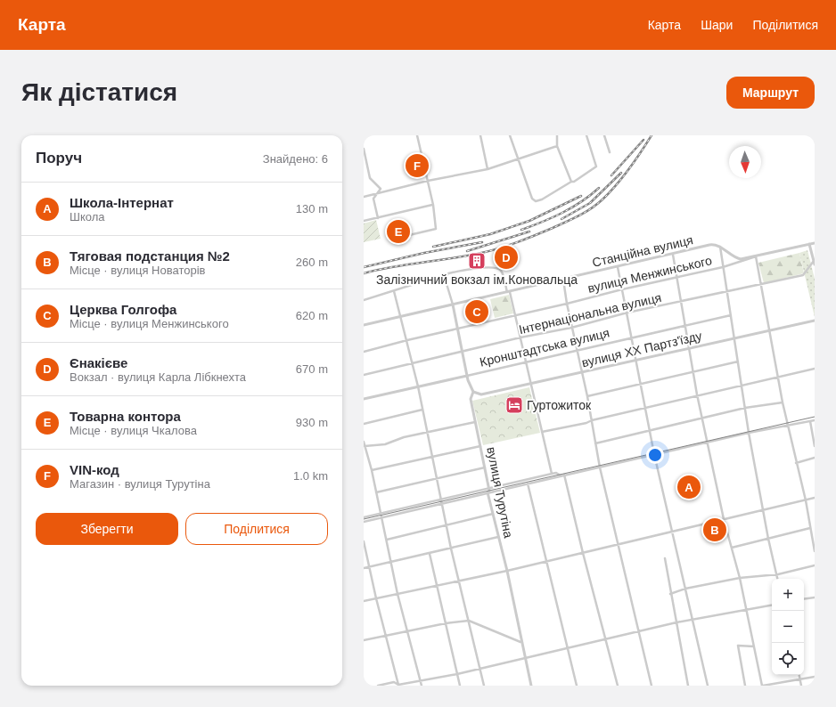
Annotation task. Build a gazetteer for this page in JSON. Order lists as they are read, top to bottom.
{
  "streets": {
    "street": [
      "Станційна вулиця",
      "вулиця Менжинського",
      "Інтернаціональна вулиця",
      "Кронштадтська вулиця",
      "вулиця XX Партз'їзду",
      "вулиця Турутіна"
    ]
  },
  "crossings": [
    ["Станційна вулиця", "вулиця Турутіна"],
    ["вулиця Менжинського", "вулиця Турутіна"],
    ["Інтернаціональна вулиця", "вулиця Турутіна"],
    ["Кронштадтська вулиця", "вулиця Турутіна"],
    ["вулиця XX Партз'їзду", "вулиця Турутіна"]
  ],
  "places": {
    "building": ["Залізничний вокзал ім.Коновальца"],
    "hotel": ["Гуртожиток"]
  },
  "north": "bottom",
  "page": {
    "header": "Карта",
    "nav": ["Карта", "Шари", "Поділитися"],
    "buttons": [
      "Маршрут",
      ["Зберегти", "Поділитися"]
    ],
    "title": "Як дістатися",
    "heading": ["Поруч", "Знайдено: 6"],
    "pins": [
      "F",
      "E",
      "D",
      "C",
      "A",
      "B"
    ],
    "list": [
      {
        "mark": "A",
        "name": "Школа-Інтернат",
        "note": "Школа",
        "value": "130 m"
      },
      {
        "mark": "B",
        "name": "Тяговая подстанция №2",
        "note": "Місце · вулиця Новаторів",
        "value": "260 m"
      },
      {
        "mark": "C",
        "name": "Церква Голгофа",
        "note": "Місце · вулиця Менжинського",
        "value": "620 m"
      },
      {
        "mark": "D",
        "name": "Єнакієве",
        "note": "Вокзал · вулиця Карла Лібкнехта",
        "value": "670 m"
      },
      {
        "mark": "E",
        "name": "Товарна контора",
        "note": "Місце · вулиця Чкалова",
        "value": "930 m"
      },
      {
        "mark": "F",
        "name": "VIN-код",
        "note": "Магазин · вулиця Турутіна",
        "value": "1.0 km"
      }
    ],
    "map_buttons": ["+", "−"]
  }
}
